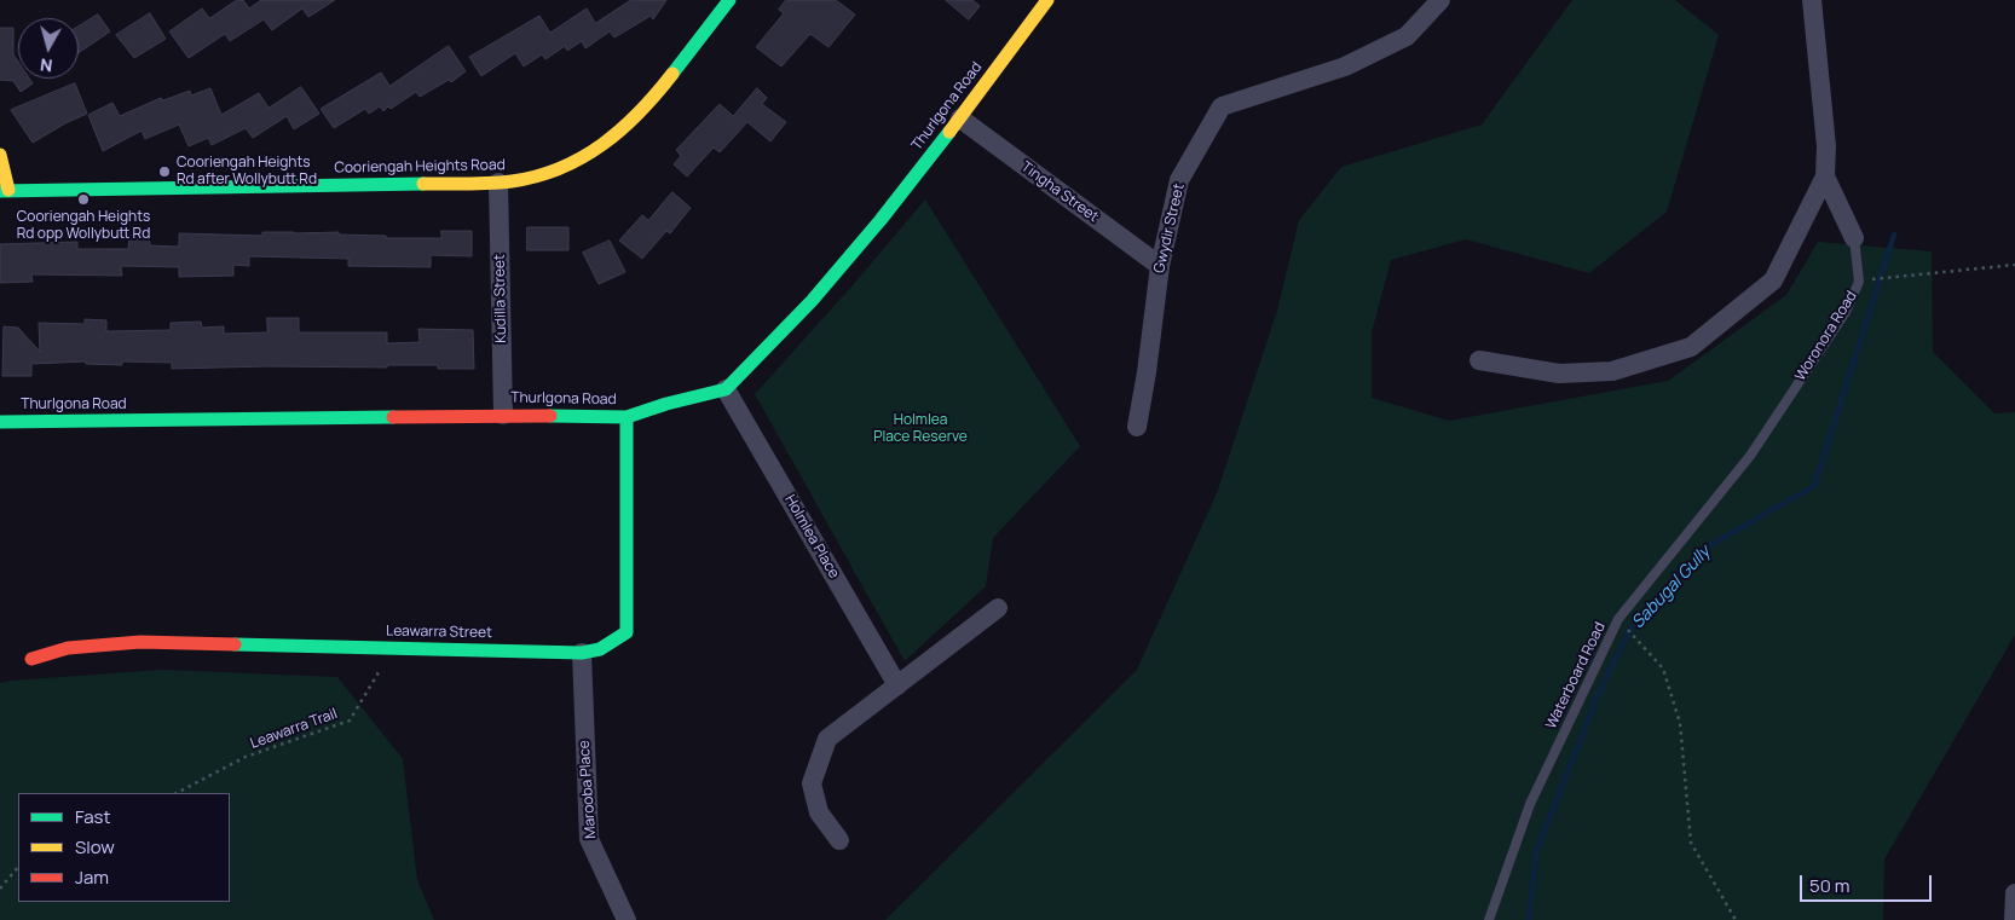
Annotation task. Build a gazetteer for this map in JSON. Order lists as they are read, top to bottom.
{
  "streets": {
    "street": [
      "Thurlgona Road",
      "Cooriengah Heights Road",
      "Tingha Street",
      "Gwydir Street",
      "Kudilla Street",
      "Woronora Road",
      "Holmlea Place",
      "Leawarra Street",
      "Marooba Place"
    ],
    "lane": ["Waterboard Road"],
    "path": ["Leawarra Trail"]
  },
  "crossings": [
    ["Thurlgona Road", "Tingha Street"],
    ["Thurlgona Road", "Kudilla Street"],
    ["Thurlgona Road", "Holmlea Place"],
    ["Thurlgona Road", "Leawarra Street"],
    ["Cooriengah Heights Road", "Kudilla Street"],
    ["Tingha Street", "Gwydir Street"],
    ["Woronora Road", "Waterboard Road"],
    ["Leawarra Street", "Leawarra Trail"],
    ["Leawarra Street", "Marooba Place"]
  ],
  "water": ["Sabugal Gully"],
  "parks": ["Holmlea Place Reserve"],
  "places": ["Cooriengah Heights Rd after Wollybutt Rd", "Cooriengah Heights Rd opp Wollybutt Rd"],
  "legend": ["Fast", "Slow", "Jam"],
  "scale_bar": "50 m",
  "north": "bottom"
}
